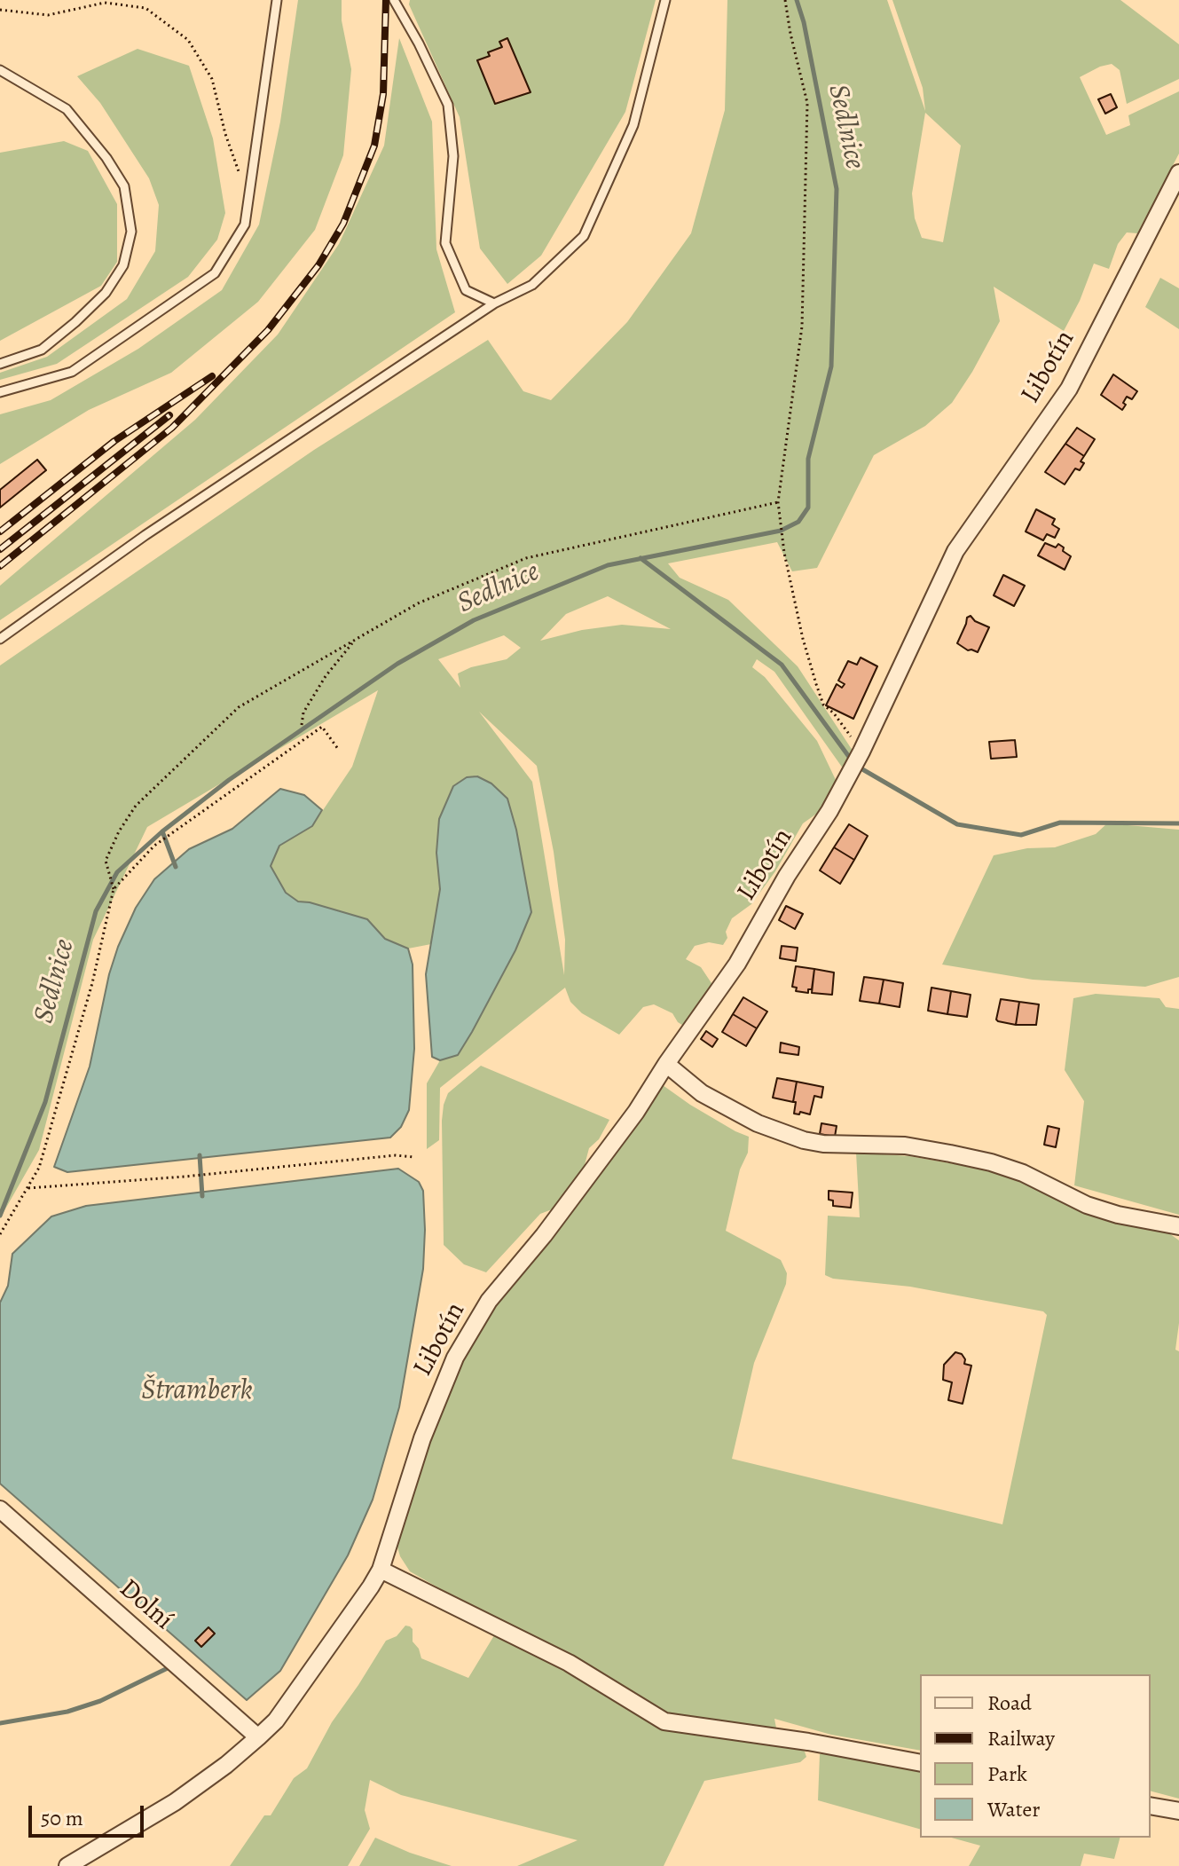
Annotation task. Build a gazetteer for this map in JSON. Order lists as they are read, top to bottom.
{
  "streets": {
    "street": ["Libotín", "Dolní"]
  },
  "crossings": [
    ["Libotín", "Dolní"]
  ],
  "water": ["Sedlnice", "Štramberk"],
  "legend": [
    "Road",
    "Railway",
    "Park",
    "Water"
  ],
  "scale_bar": "50 m"
}
